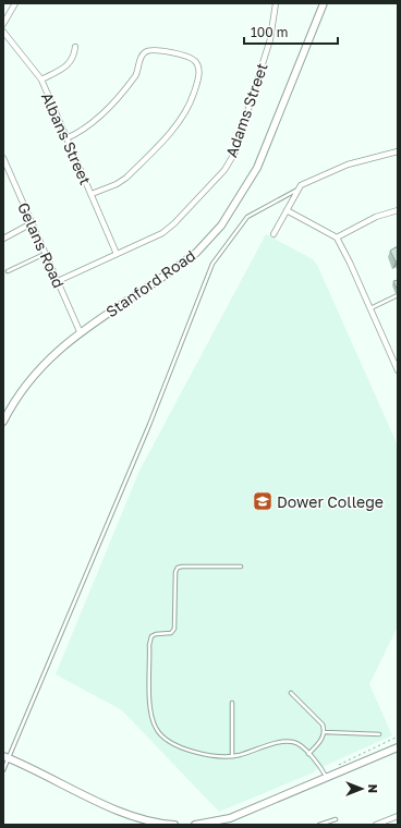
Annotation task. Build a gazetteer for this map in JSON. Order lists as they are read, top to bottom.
{
  "streets": {
    "main road": ["Stanford Road"],
    "street": ["Adams Street", "Albans Street", "Gelans Road"]
  },
  "crossings": [
    ["Adams Street", "Albans Street"],
    ["Adams Street", "Gelans Road"],
    ["Gelans Road", "Stanford Road"]
  ],
  "places": {
    "school or university": ["Dower College"]
  },
  "scale_bar": "100 m",
  "north": "right"
}
